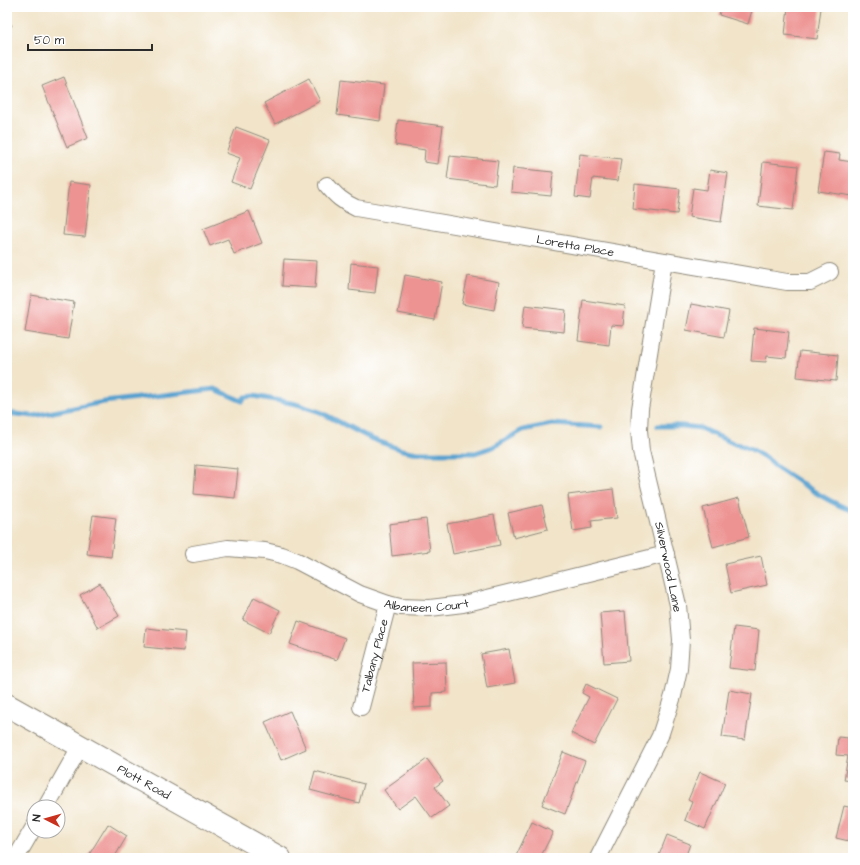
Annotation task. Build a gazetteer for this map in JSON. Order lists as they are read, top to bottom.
{
  "streets": {
    "street": [
      "Loretta Place",
      "Silverwood Lane",
      "Albaneen Court",
      "Talbany Place",
      "Plott Road"
    ]
  },
  "crossings": [
    ["Loretta Place", "Silverwood Lane"],
    ["Silverwood Lane", "Albaneen Court"],
    ["Albaneen Court", "Talbany Place"]
  ],
  "scale_bar": "50 m",
  "north": "left"
}
